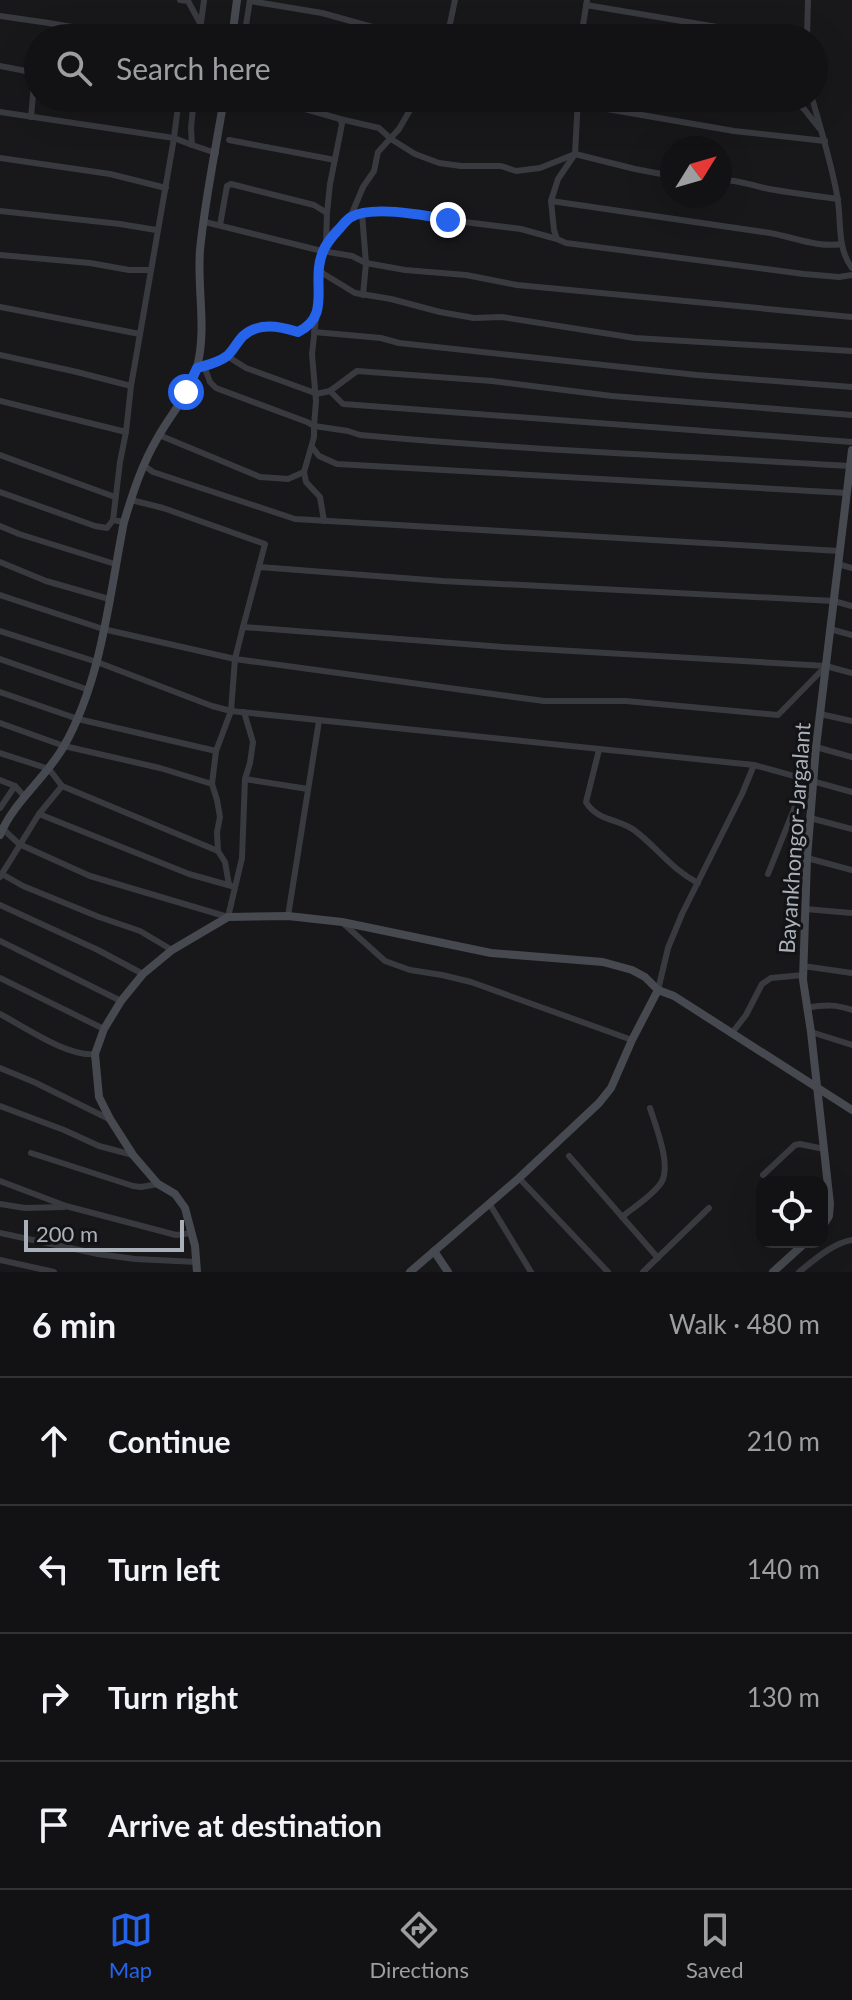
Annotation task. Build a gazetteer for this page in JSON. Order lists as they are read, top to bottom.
{
  "streets": {
    "street": ["Bayankhongor-Jargalant"]
  },
  "scale_bar": "200 m",
  "north": "top right",
  "page": {
    "search": "Search here",
    "scale": "200 m",
    "heading": ["6 min", "Walk · 480 m"],
    "list": [
      ["Continue", "210 m"],
      ["Turn left", "140 m"],
      ["Turn right", "130 m"],
      "Arrive at destination"
    ],
    "nav": ["Map", "Directions", "Saved"]
  }
}
